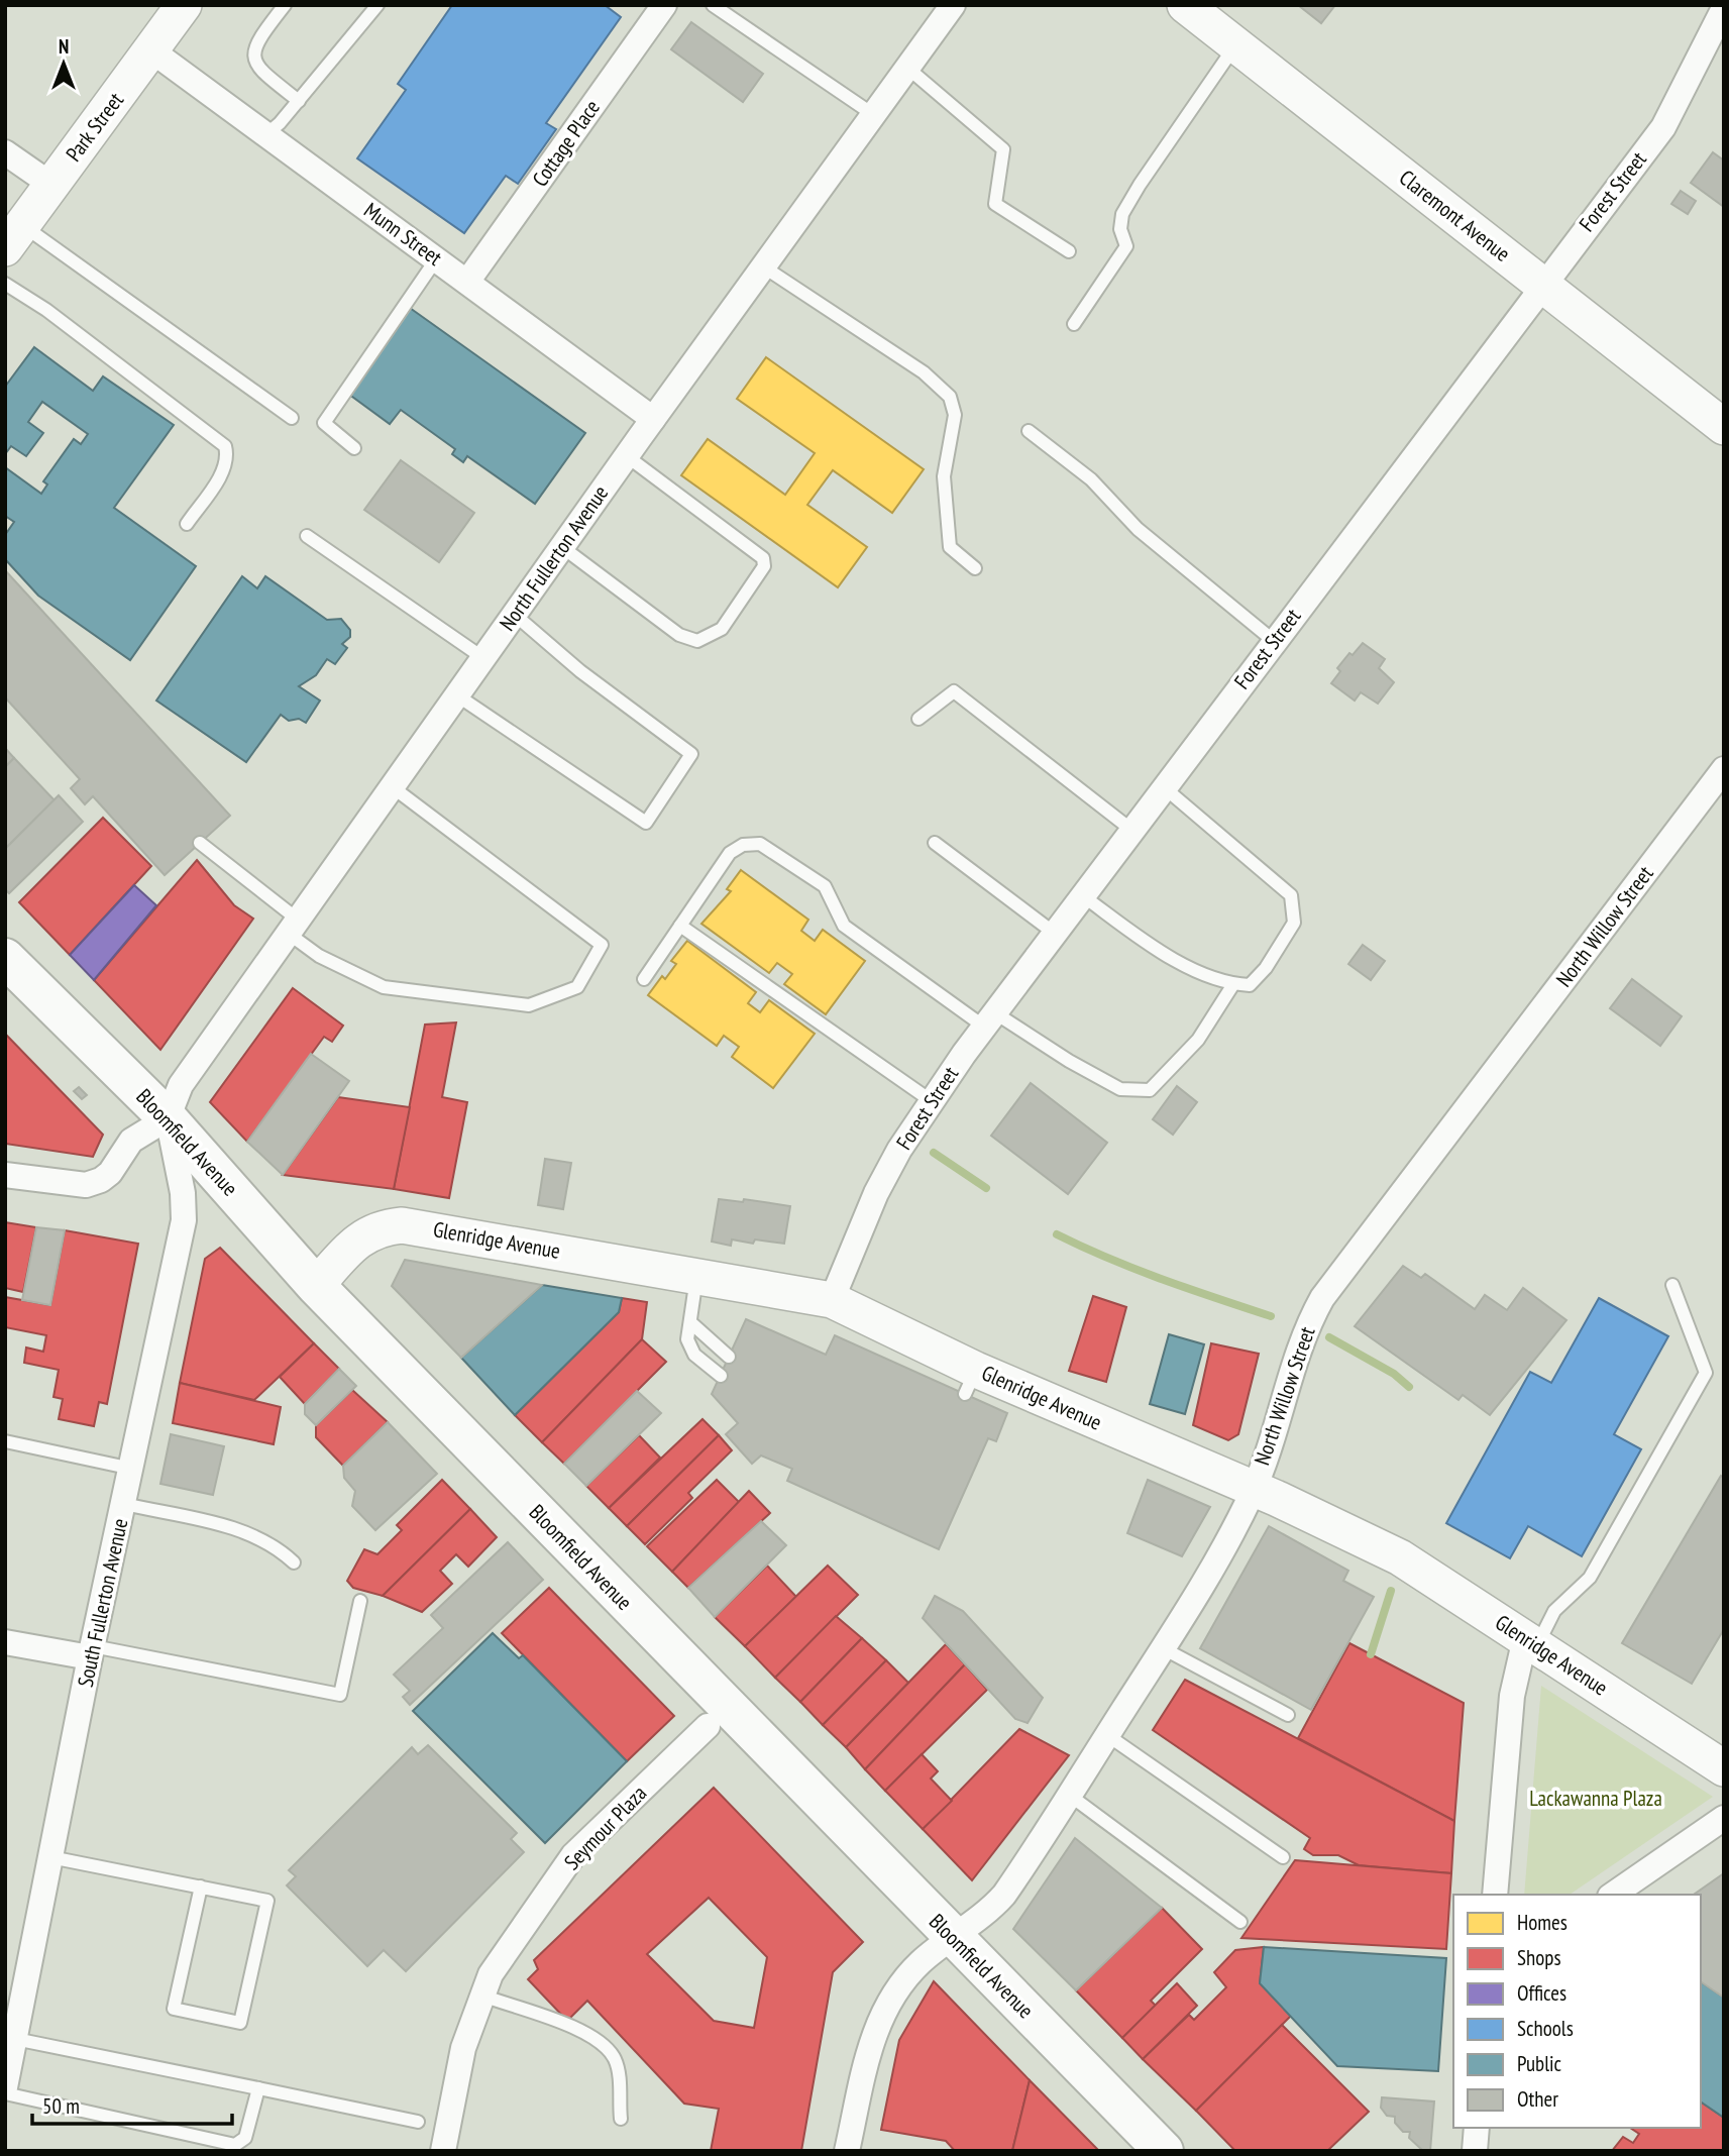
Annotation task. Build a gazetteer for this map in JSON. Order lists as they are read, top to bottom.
{
  "streets": {
    "main road": ["Bloomfield Avenue"],
    "street": [
      "Park Street",
      "Cottage Place",
      "Forest Street",
      "Claremont Avenue",
      "Munn Street",
      "North Fullerton Avenue",
      "North Willow Street",
      "Glenridge Avenue",
      "South Fullerton Avenue",
      "Seymour Plaza"
    ]
  },
  "crossings": [
    ["Park Street", "Munn Street"],
    ["Cottage Place", "Munn Street"],
    ["Forest Street", "Claremont Avenue"],
    ["Forest Street", "Glenridge Avenue"],
    ["Munn Street", "North Fullerton Avenue"],
    ["North Fullerton Avenue", "Bloomfield Avenue"],
    ["North Fullerton Avenue", "South Fullerton Avenue"],
    ["North Willow Street", "Bloomfield Avenue"],
    ["North Willow Street", "Glenridge Avenue"],
    ["Bloomfield Avenue", "Glenridge Avenue"],
    ["Bloomfield Avenue", "South Fullerton Avenue"]
  ],
  "parks": ["Lackawanna Plaza"],
  "legend": [
    "Homes",
    "Shops",
    "Offices",
    "Schools",
    "Public",
    "Other"
  ],
  "scale_bar": "50 m",
  "north": "top"
}
